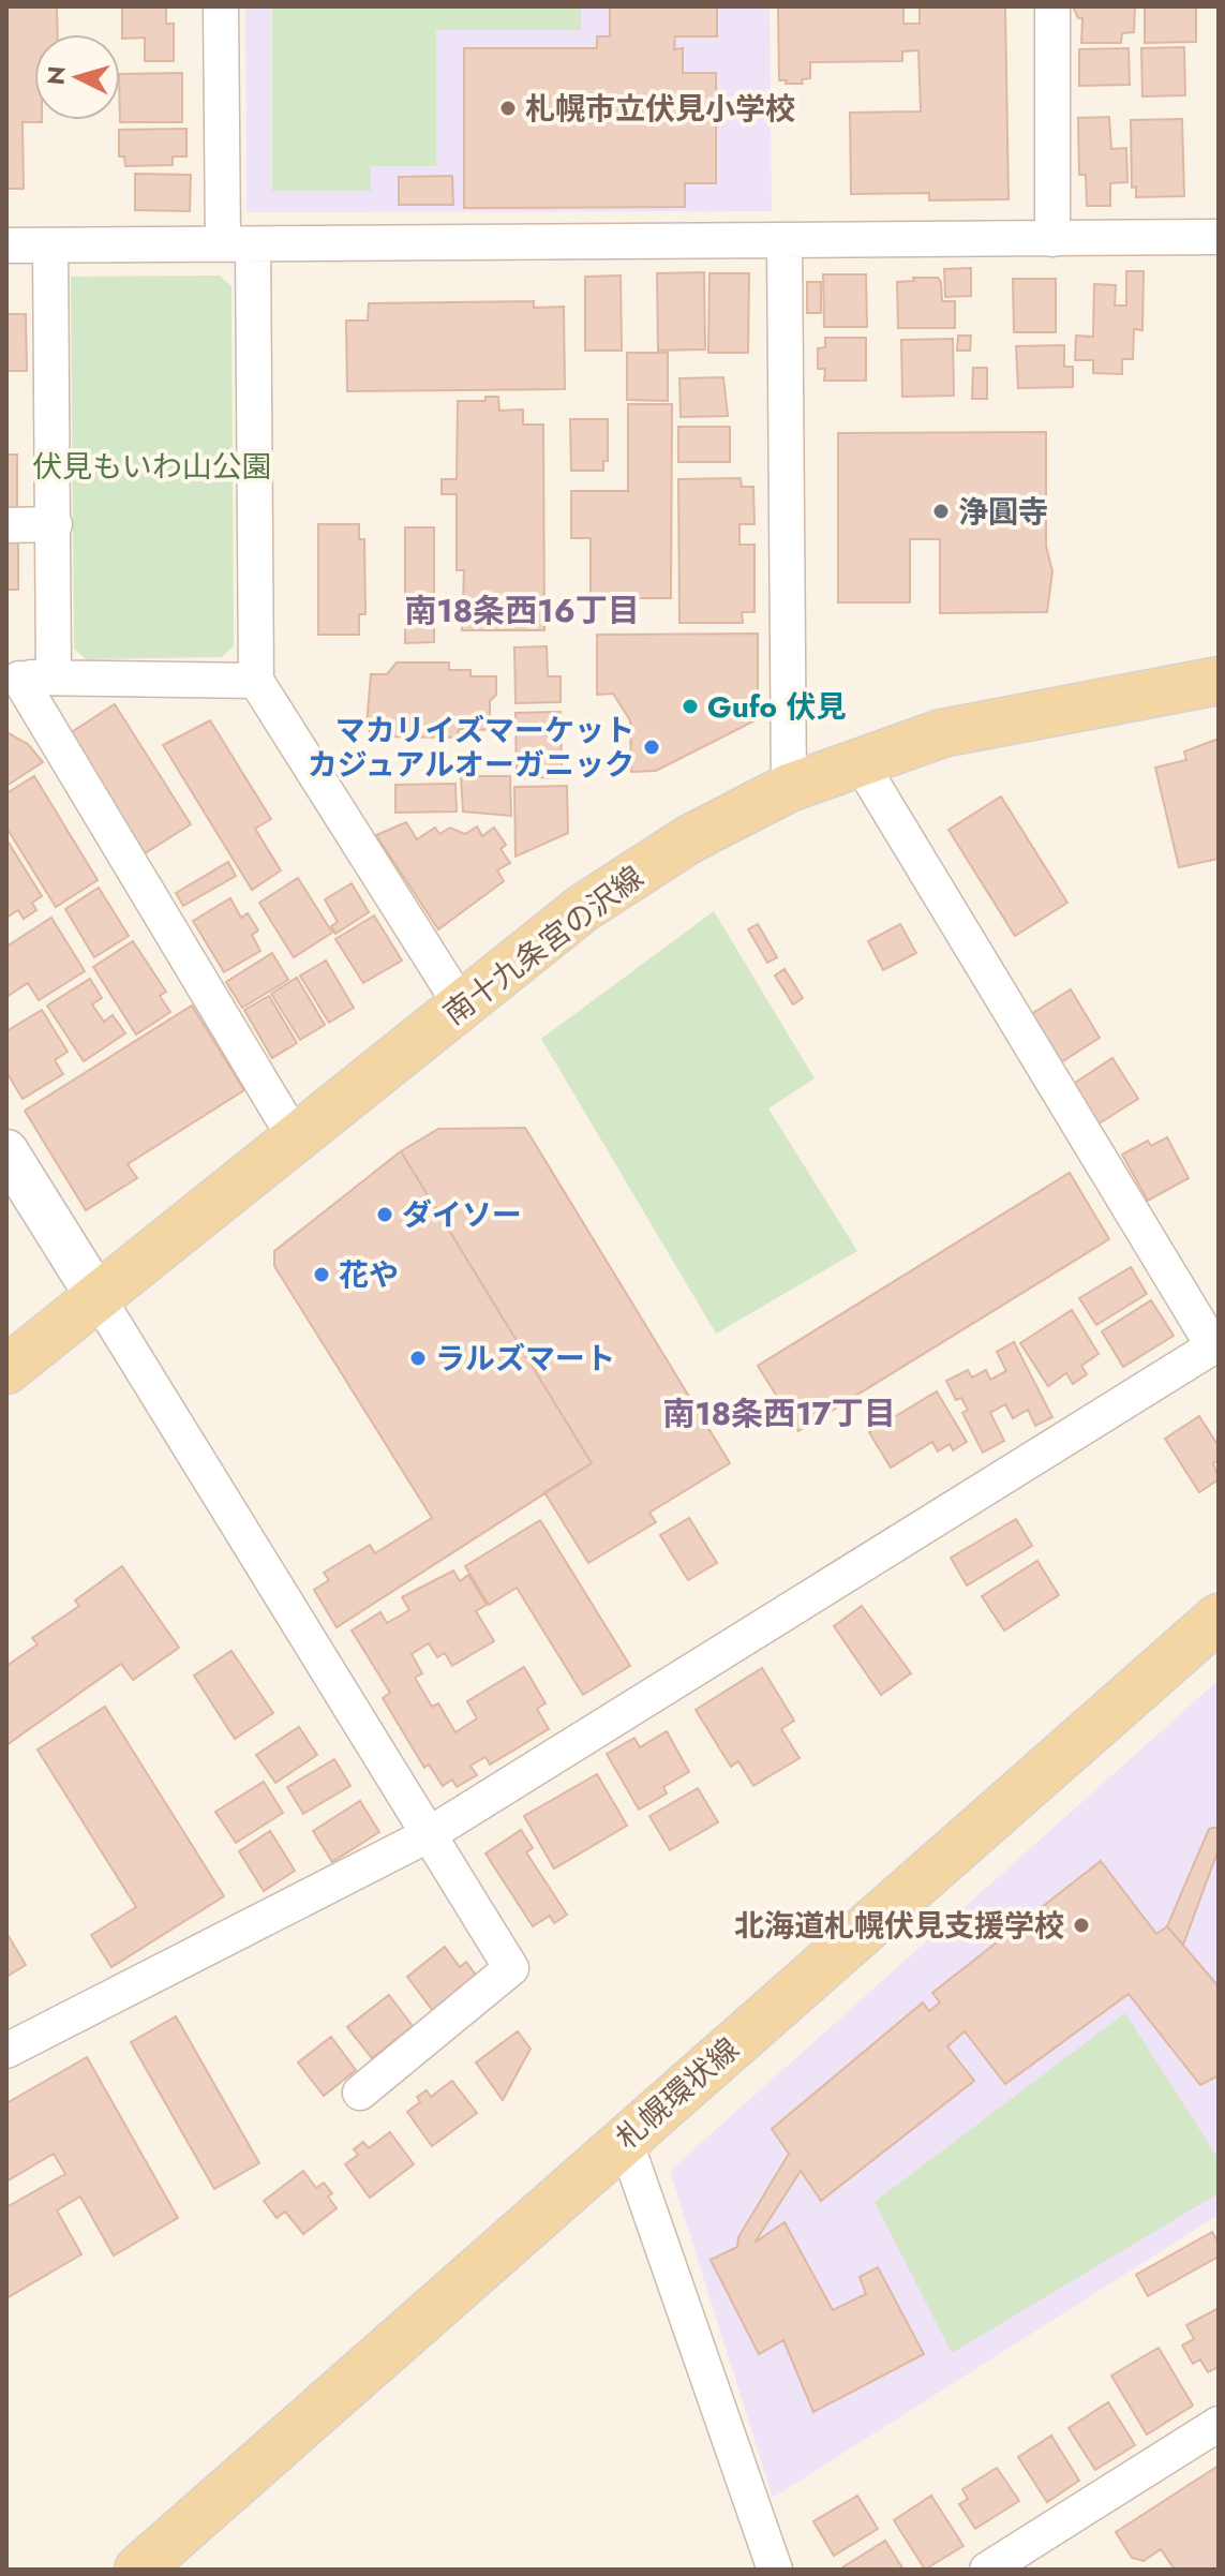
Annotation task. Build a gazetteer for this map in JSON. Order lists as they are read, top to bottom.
{
  "streets": {
    "main road": ["南十九条宮の沢線", "札幌環状線"]
  },
  "districts": ["南18条西16丁目", "南18条西17丁目"],
  "parks": ["伏見もいわ山公園"],
  "places": [
    "札幌市立伏見小学校",
    "浄圓寺",
    "Gufo 伏見",
    "マカリイズマーケット カジュアルオーガニック",
    "ダイソー",
    "花や",
    "ラルズマート",
    "北海道札幌伏見支援学校"
  ],
  "north": "left"
}
